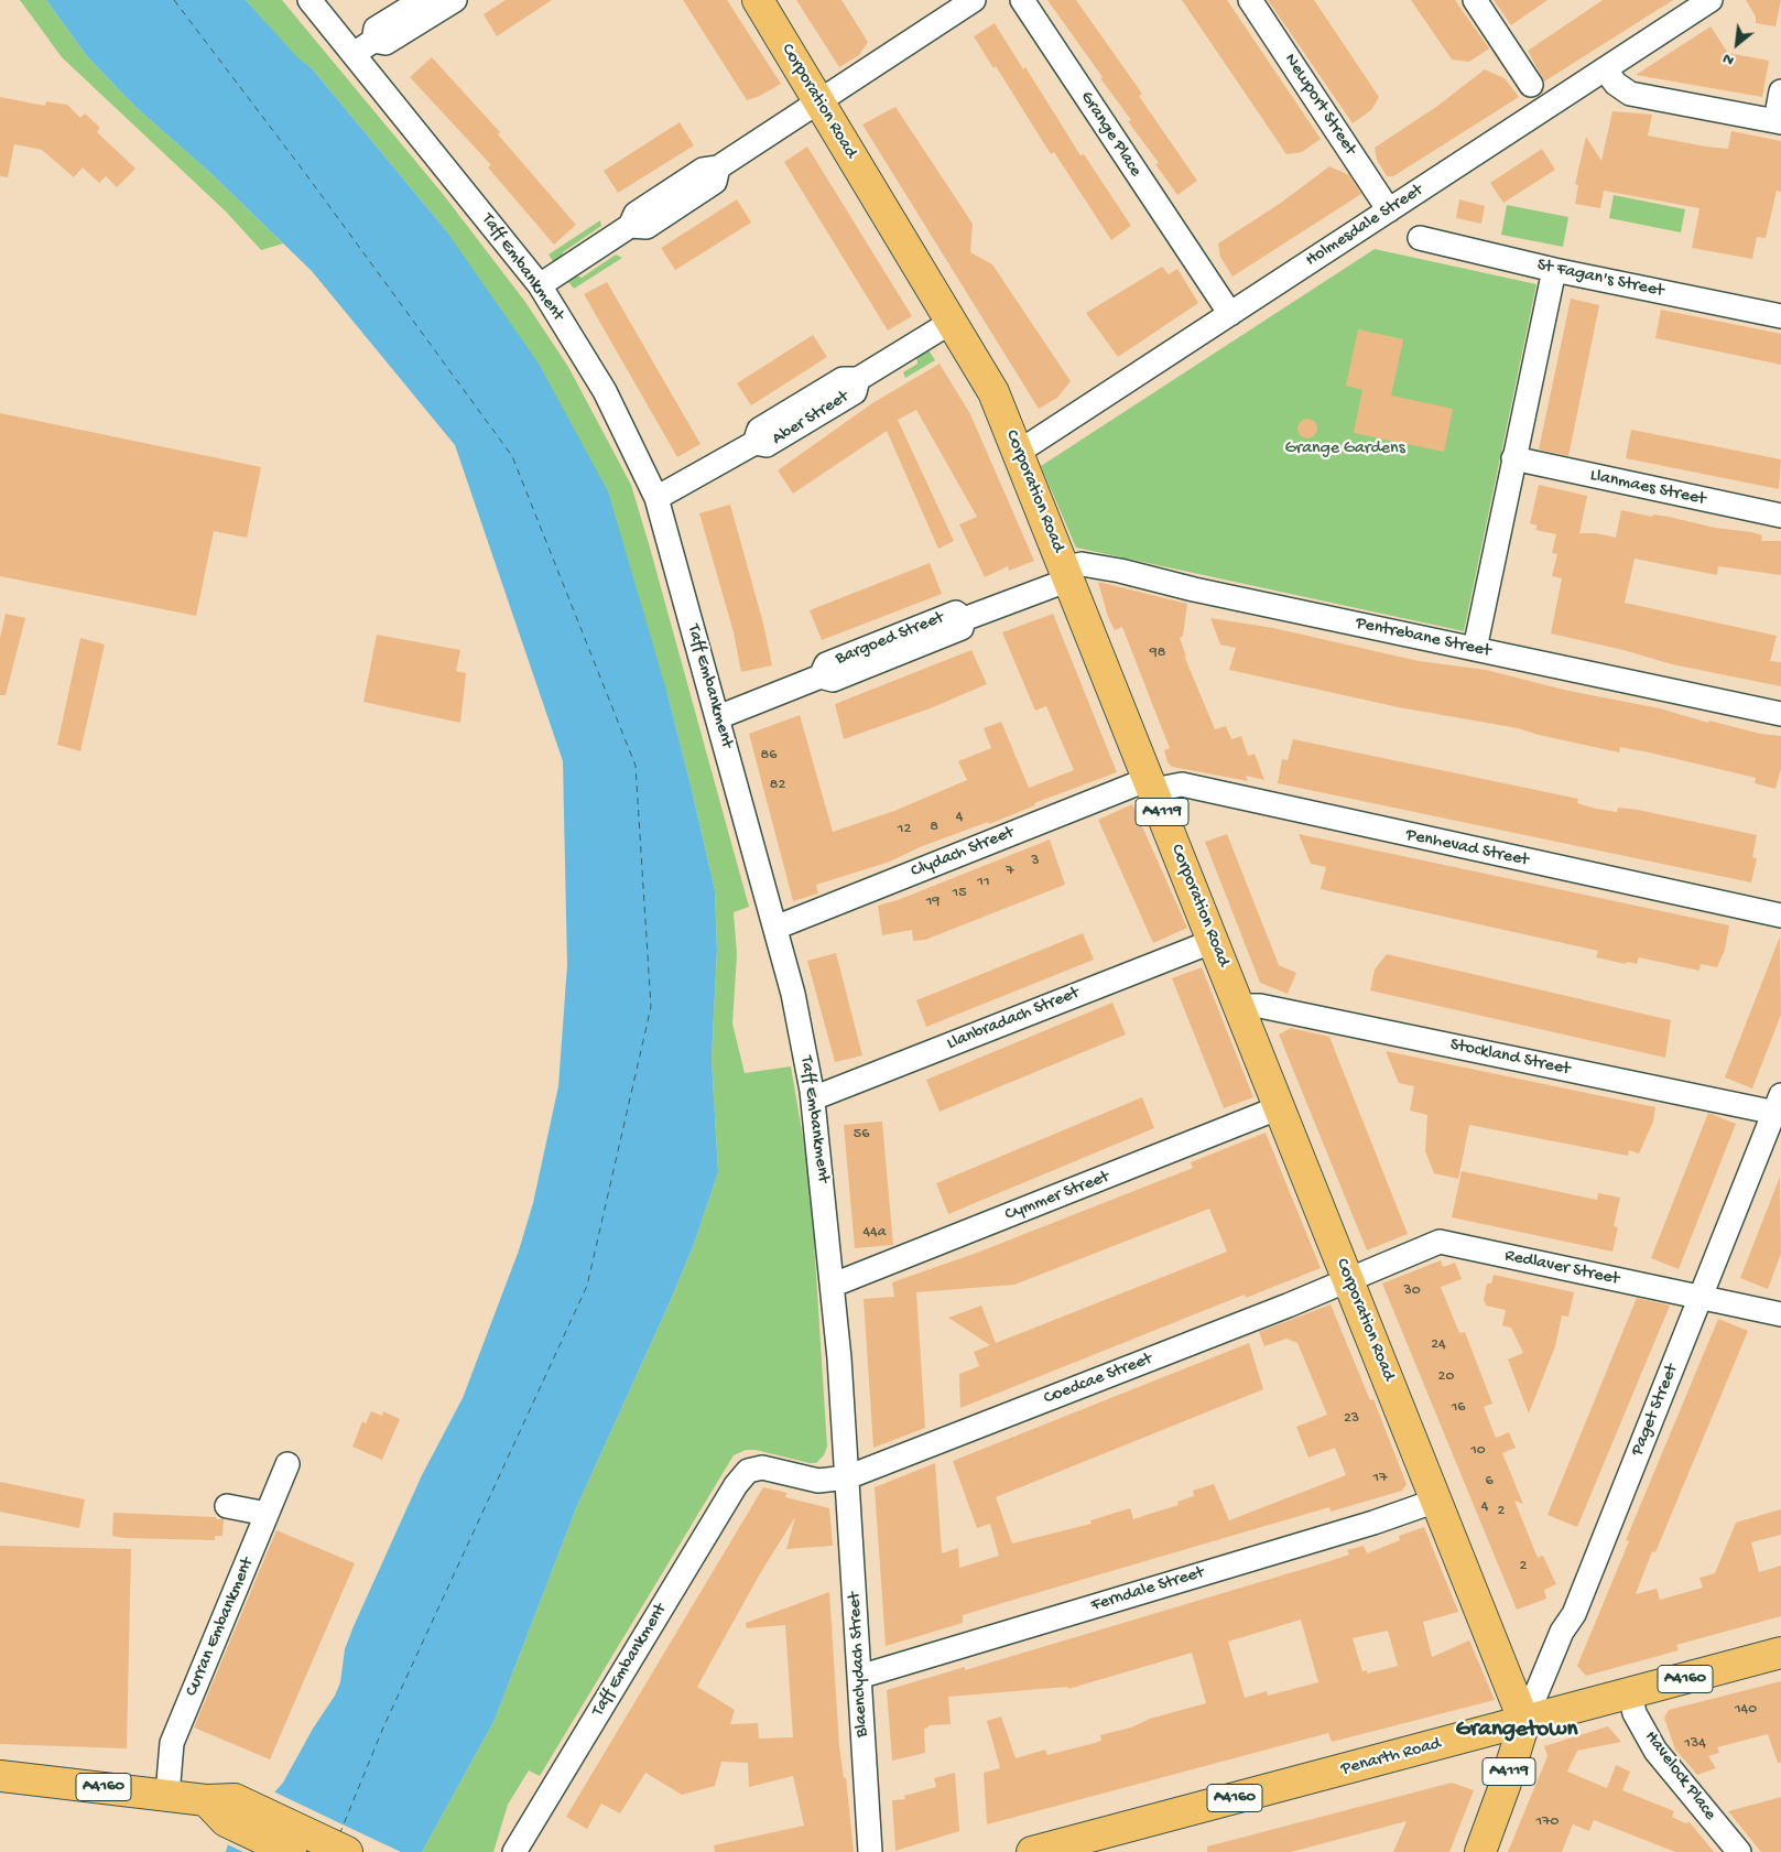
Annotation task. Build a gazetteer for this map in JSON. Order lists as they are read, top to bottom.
{
  "streets": {
    "main road": [
      "Corporation Road",
      "A4119",
      "A4160",
      "Penarth Road"
    ],
    "street": [
      "Newport Street",
      "Grange Place",
      "Holmesdale Street",
      "Taff Embankment",
      "St Fagan's Street",
      "Aber Street",
      "Llanmaes Street",
      "Pentrebane Street",
      "Bargoed Street",
      "Penhevad Street",
      "Clydach Street",
      "Llanbradach Street",
      "Stockland Street",
      "Cymmer Street",
      "Redlaver Street",
      "Coedcae Street",
      "Paget Street",
      "Ferndale Street",
      "Curran Embankment",
      "Blaenclydach Street",
      "Havelock Place"
    ]
  },
  "crossings": [
    ["Corporation Road", "Holmesdale Street"],
    ["Corporation Road", "Aber Street"],
    ["Corporation Road", "Pentrebane Street"],
    ["Corporation Road", "Bargoed Street"],
    ["Corporation Road", "A4119"],
    ["Corporation Road", "Penhevad Street"],
    ["Corporation Road", "Clydach Street"],
    ["Corporation Road", "Llanbradach Street"],
    ["Corporation Road", "Stockland Street"],
    ["Corporation Road", "Cymmer Street"],
    ["Corporation Road", "Redlaver Street"],
    ["Corporation Road", "Coedcae Street"],
    ["Corporation Road", "Paget Street"],
    ["Corporation Road", "Ferndale Street"],
    ["Corporation Road", "Penarth Road"],
    ["Newport Street", "Holmesdale Street"],
    ["Grange Place", "Holmesdale Street"],
    ["Taff Embankment", "Aber Street"],
    ["Taff Embankment", "Bargoed Street"],
    ["Taff Embankment", "Clydach Street"],
    ["Taff Embankment", "Llanbradach Street"],
    ["Taff Embankment", "Cymmer Street"],
    ["Taff Embankment", "Coedcae Street"],
    ["Taff Embankment", "Blaenclydach Street"],
    ["Pentrebane Street", "Bargoed Street"],
    ["A4119", "Paget Street"],
    ["A4119", "Penarth Road"],
    ["Penhevad Street", "Clydach Street"],
    ["Stockland Street", "Paget Street"],
    ["Redlaver Street", "Coedcae Street"],
    ["Redlaver Street", "Paget Street"],
    ["Coedcae Street", "Blaenclydach Street"],
    ["Paget Street", "Penarth Road"],
    ["Ferndale Street", "Blaenclydach Street"],
    ["Curran Embankment", "A4160"],
    ["Penarth Road", "Havelock Place"]
  ],
  "districts": ["Grangetown"],
  "parks": ["Grange Gardens"],
  "house_numbers": [
    "98",
    "86",
    "82",
    "4",
    "8",
    "12",
    "3",
    "7",
    "11",
    "15",
    "19",
    "56",
    "44a",
    "30",
    "24",
    "20",
    "16",
    "23",
    "10",
    "17",
    "6",
    "4",
    "2",
    "2",
    "140",
    "134",
    "170"
  ],
  "north": "bottom left"
}
